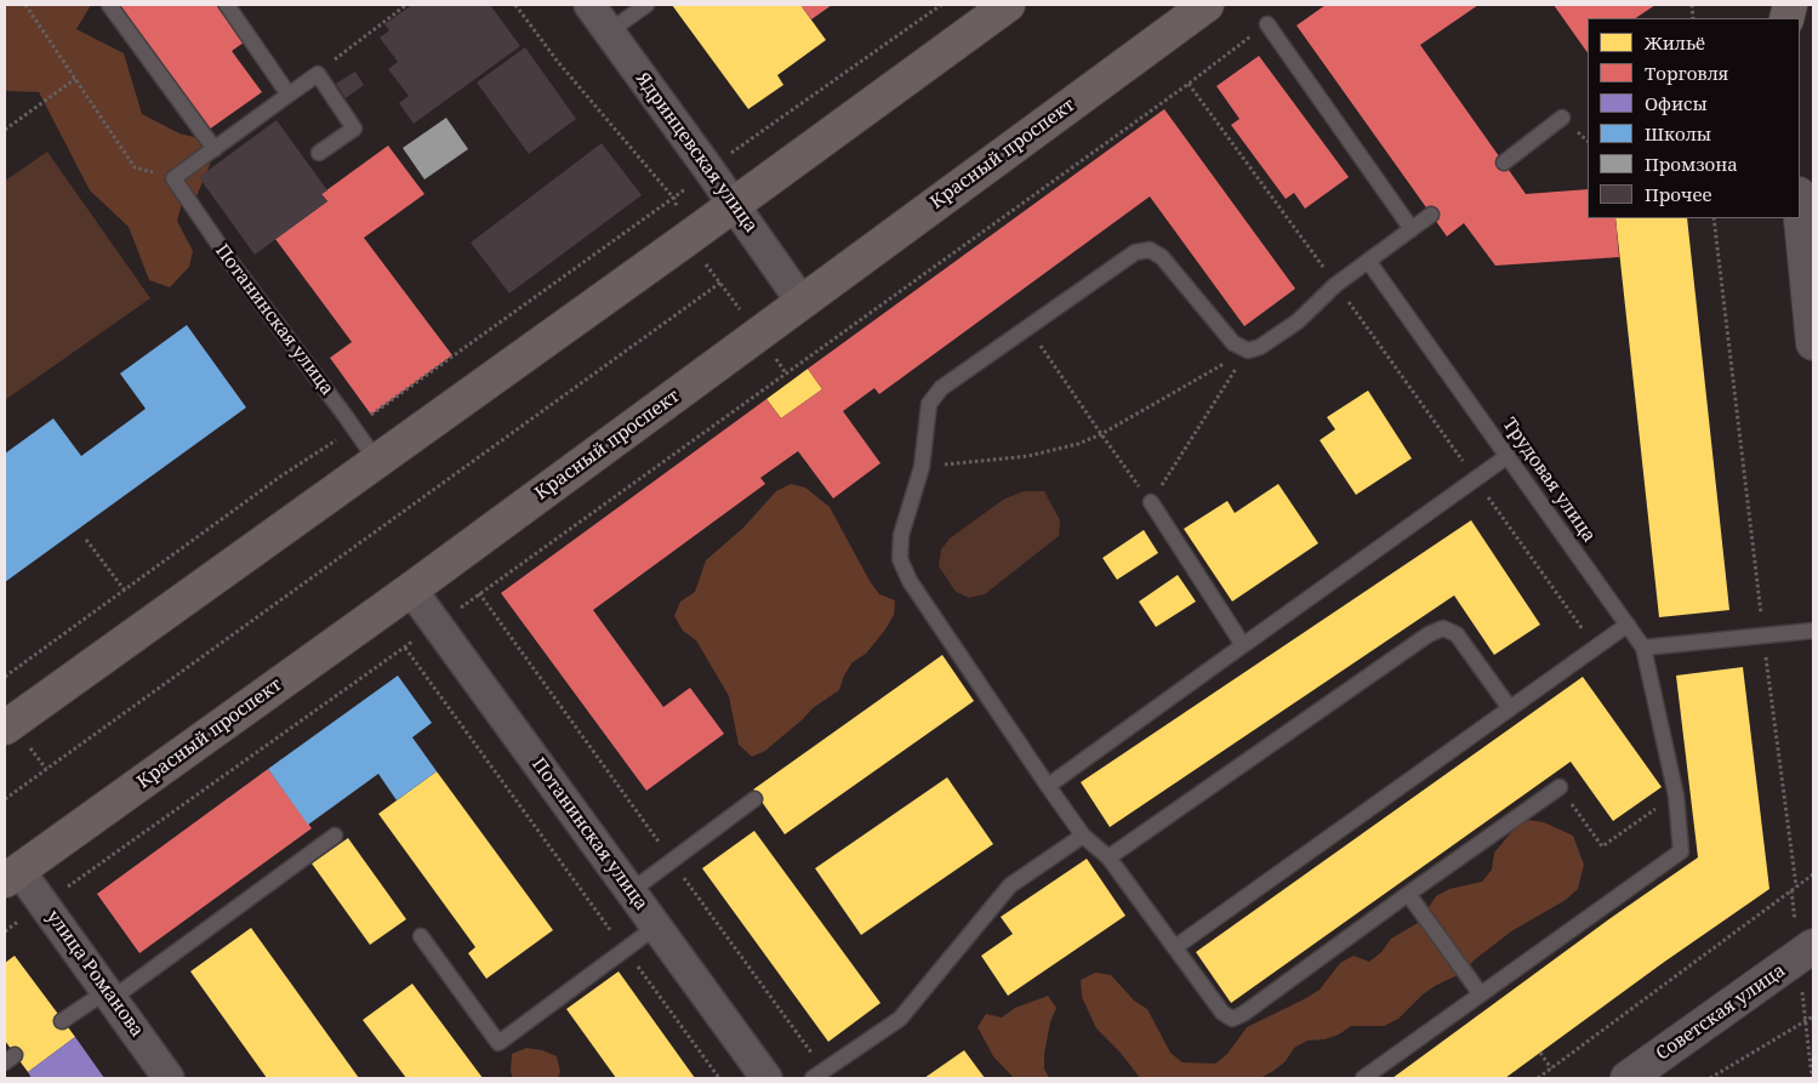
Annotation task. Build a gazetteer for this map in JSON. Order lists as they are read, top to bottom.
{
  "streets": {
    "main road": ["Красный проспект"],
    "street": [
      "Ядринцевская улица",
      "Потанинская улица",
      "улица Романова",
      "Советская улица"
    ],
    "lane": ["Трудовая улица"]
  },
  "crossings": [
    ["Ядринцевская улица", "Красный проспект"],
    ["Красный проспект", "Потанинская улица"],
    ["Красный проспект", "улица Романова"]
  ],
  "legend": [
    "Жильё",
    "Торговля",
    "Офисы",
    "Школы",
    "Промзона",
    "Прочее"
  ]
}
